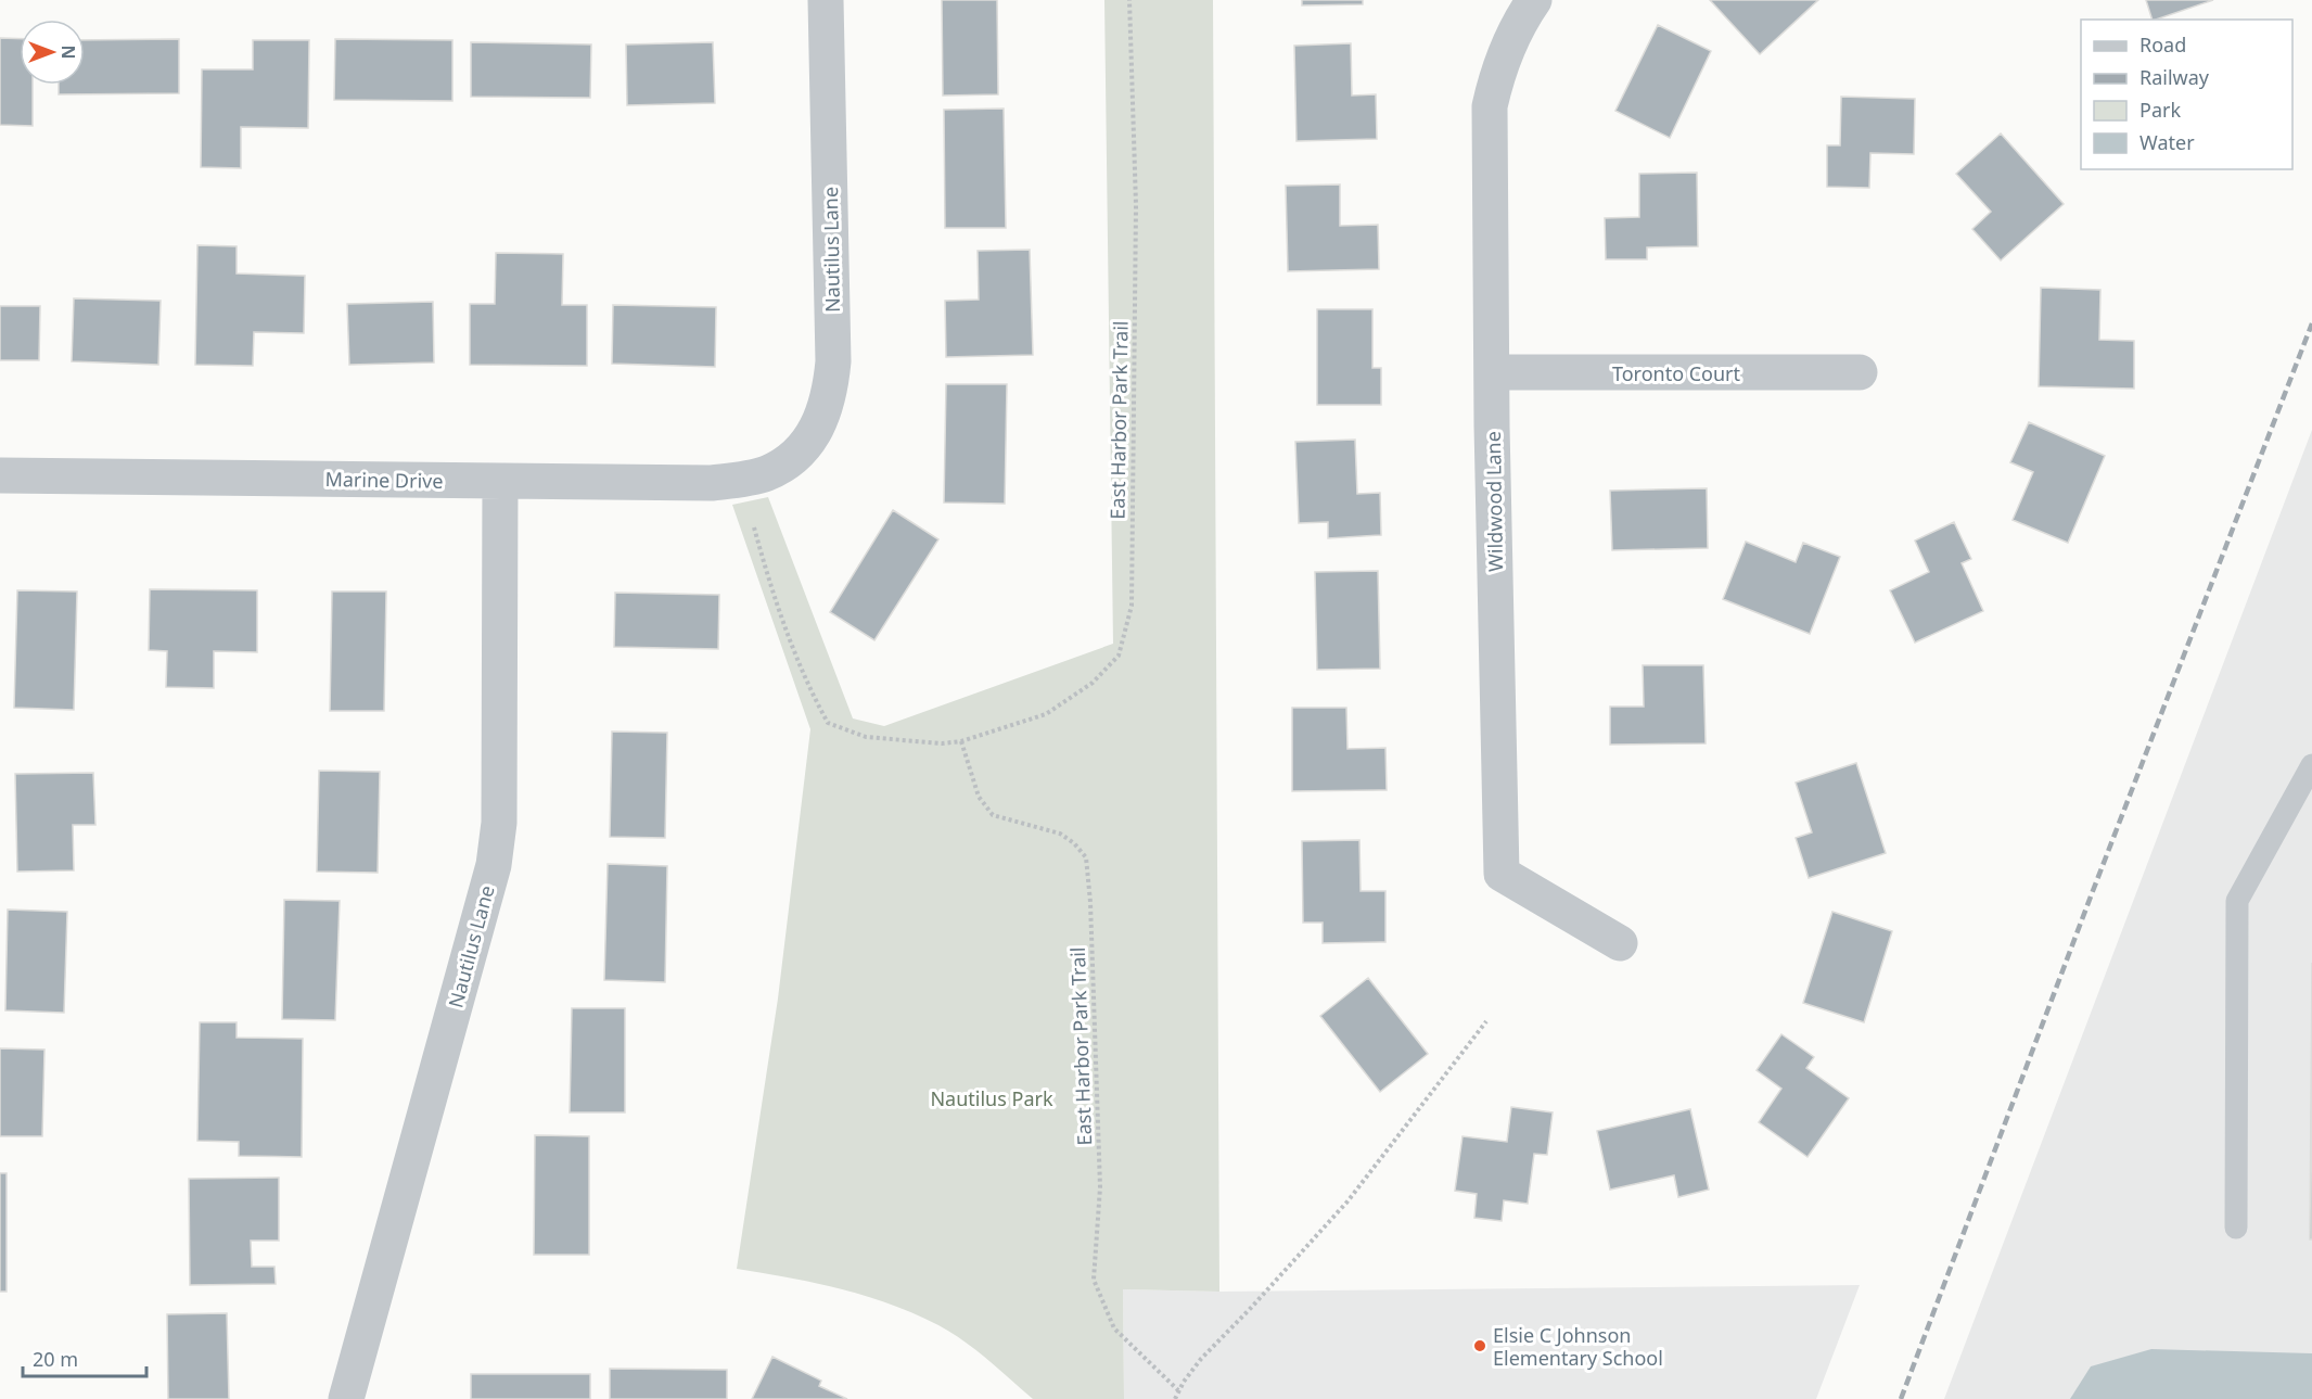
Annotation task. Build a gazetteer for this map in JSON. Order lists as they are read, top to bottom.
{
  "streets": {
    "street": [
      "Nautilus Lane",
      "Toronto Court",
      "Marine Drive",
      "Wildwood Lane"
    ],
    "path": ["East Harbor Park Trail"]
  },
  "crossings": [
    ["Nautilus Lane", "Marine Drive"],
    ["Toronto Court", "Wildwood Lane"]
  ],
  "parks": ["Nautilus Park"],
  "places": ["Elsie C Johnson Elementary School"],
  "legend": [
    "Road",
    "Railway",
    "Park",
    "Water"
  ],
  "scale_bar": "20 m",
  "north": "right"
}
